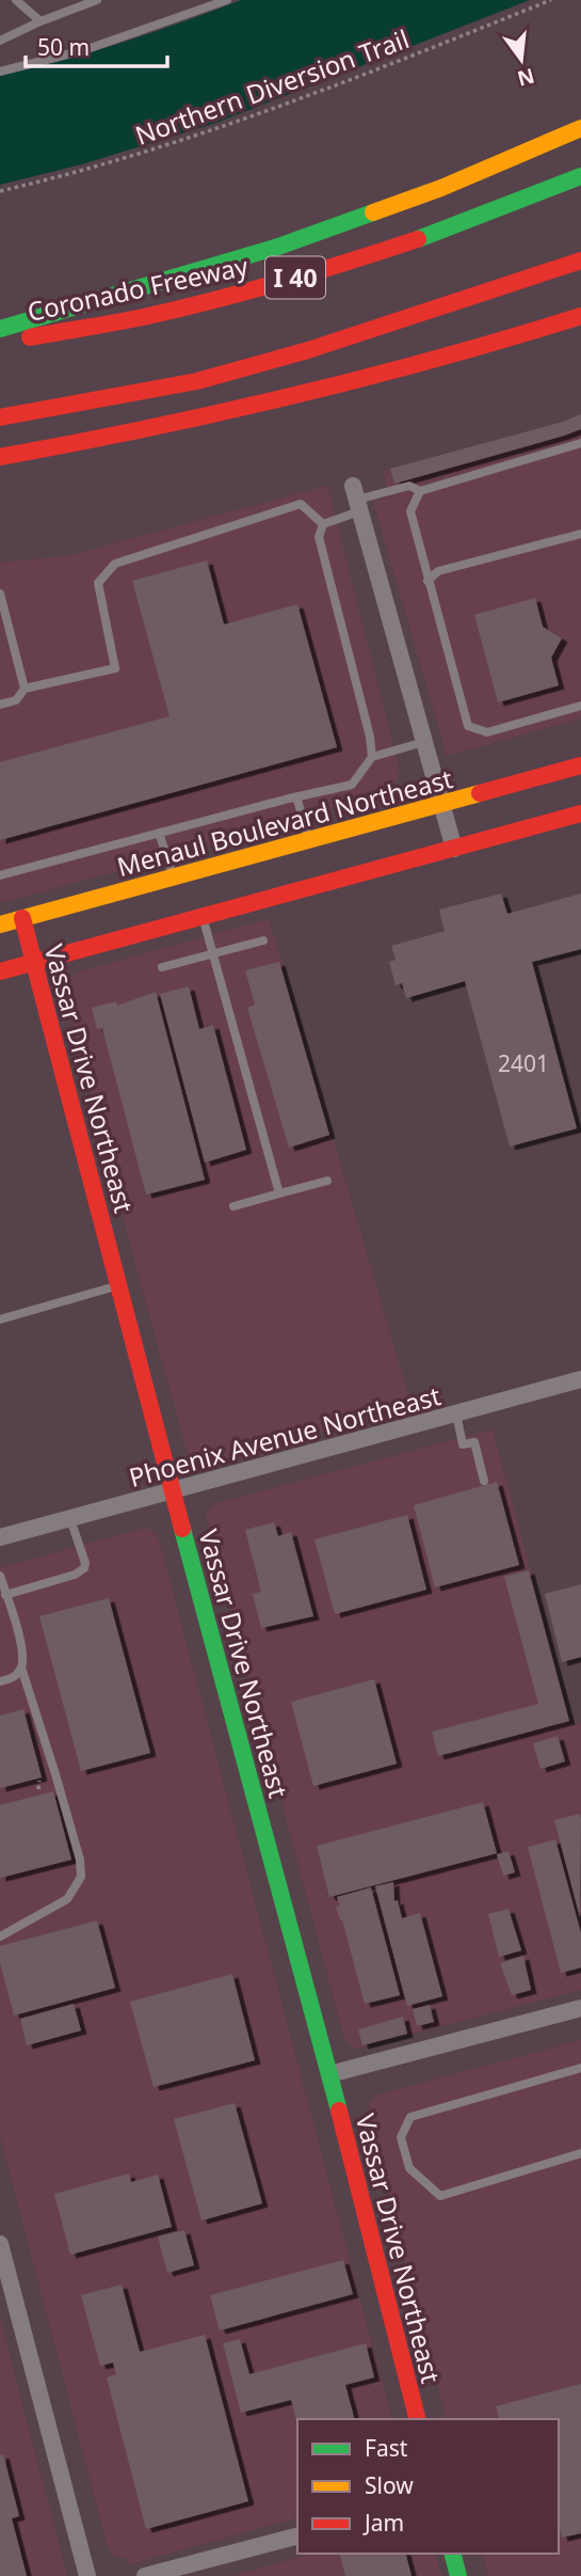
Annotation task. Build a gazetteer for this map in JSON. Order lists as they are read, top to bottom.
{
  "streets": {
    "main road": [
      "I 40",
      "Coronado Freeway",
      "Menaul Boulevard Northeast",
      "Vassar Drive Northeast"
    ],
    "street": ["Phoenix Avenue Northeast"],
    "path": ["Northern Diversion Trail"]
  },
  "crossings": [
    ["Menaul Boulevard Northeast", "Vassar Drive Northeast"],
    ["Vassar Drive Northeast", "Phoenix Avenue Northeast"]
  ],
  "house_numbers": ["2401"],
  "legend": ["Fast", "Slow", "Jam"],
  "scale_bar": "50 m",
  "north": "bottom"
}
